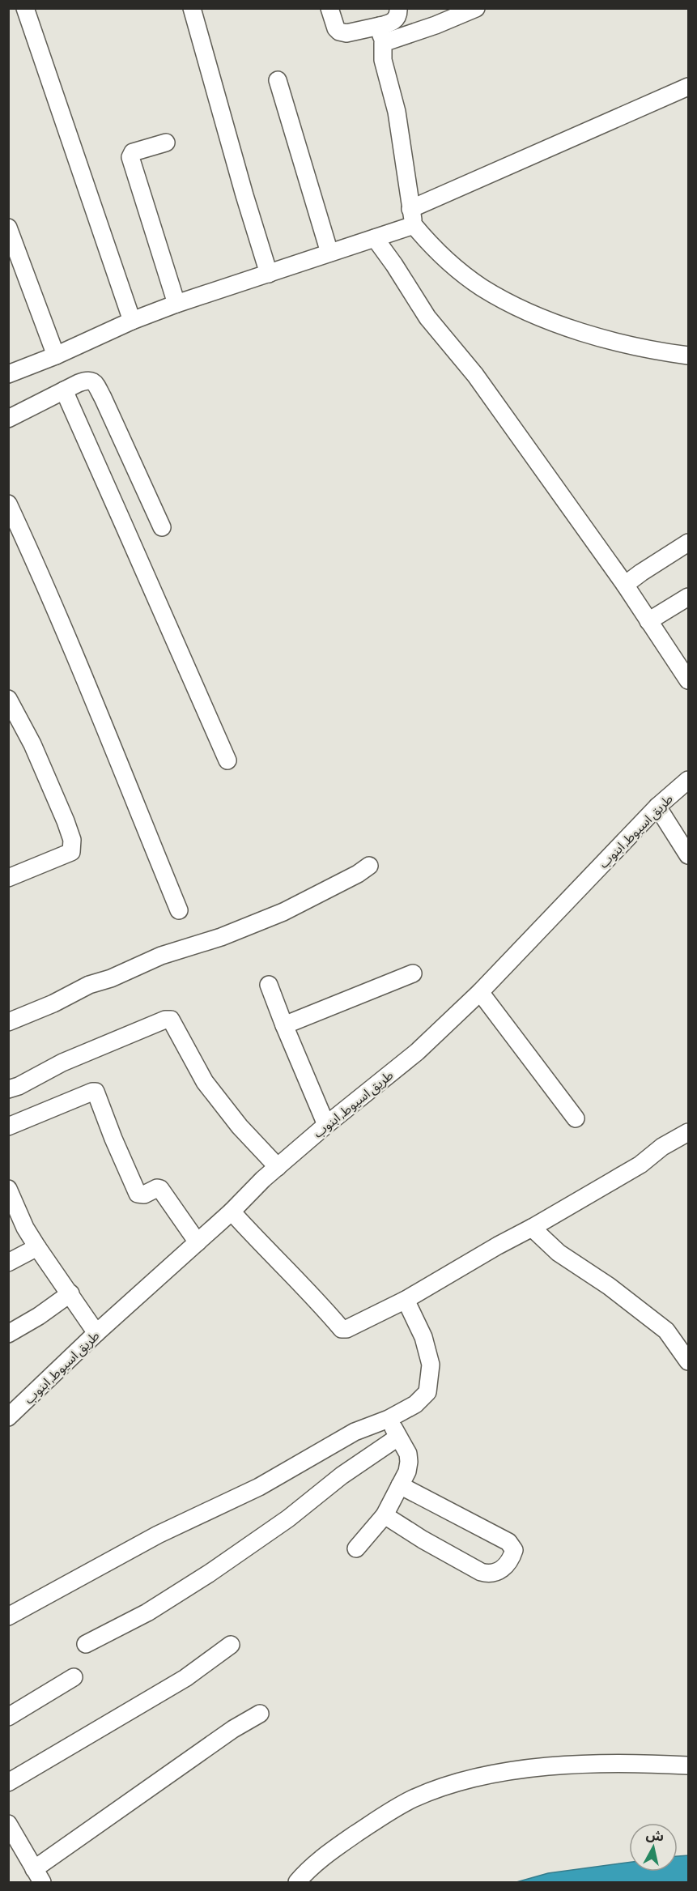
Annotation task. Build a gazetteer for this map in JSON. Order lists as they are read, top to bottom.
{
  "streets": {
    "street": ["طريق اسيوط, ابنوب"]
  },
  "north": "top"
}
